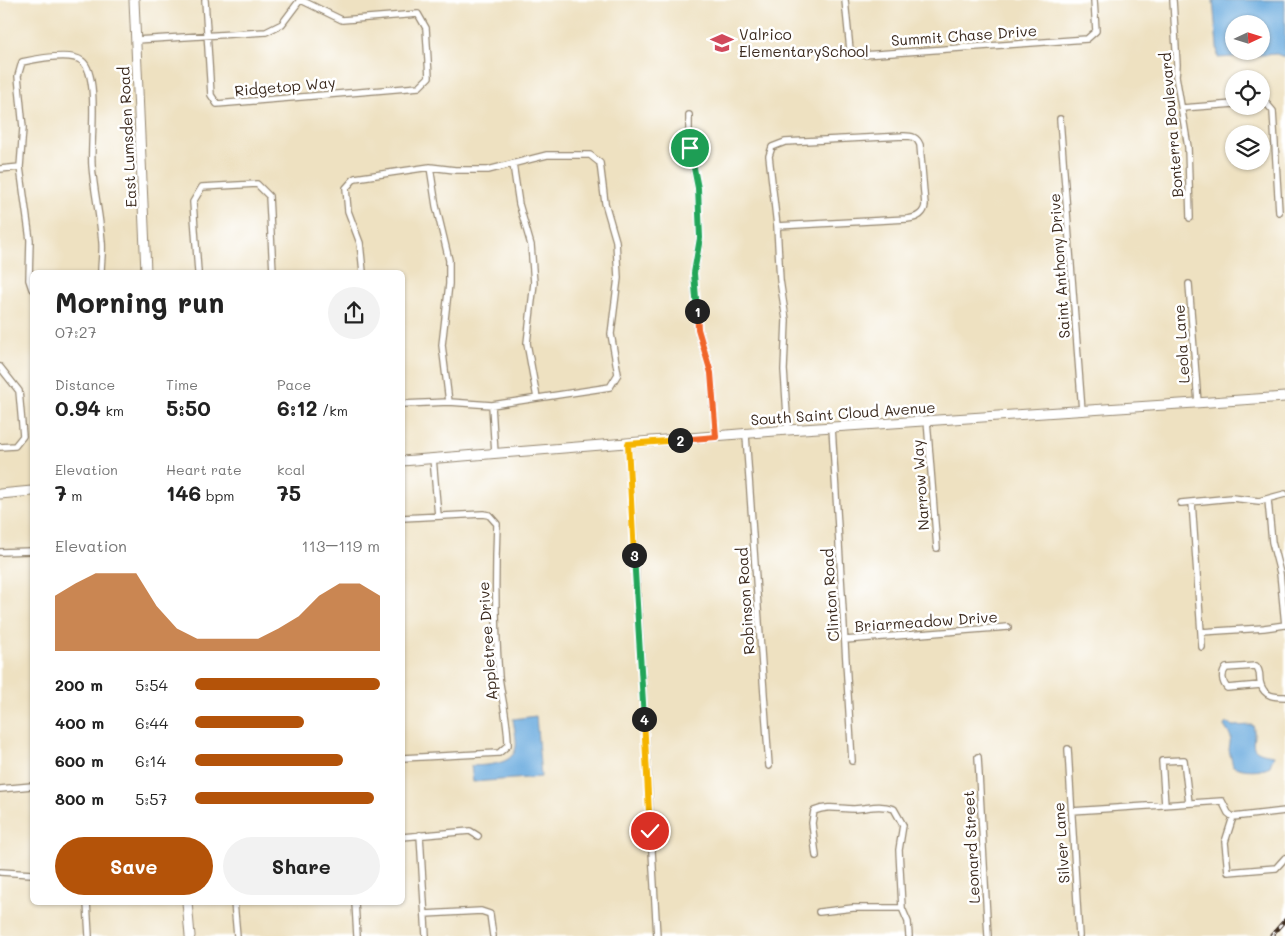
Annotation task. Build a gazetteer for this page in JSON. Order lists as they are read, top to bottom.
{
  "streets": {
    "street": [
      "Summit Chase Drive",
      "Ridgetop Way",
      "Bonterra Boulevard",
      "East Lumsden Road",
      "Saint Anthony Drive",
      "Leola Lane",
      "South Saint Cloud Avenue",
      "Narrow Way",
      "Clinton Road",
      "Robinson Road",
      "Briarmeadow Drive",
      "Appletree Drive",
      "Silver Lane",
      "Leonard Street"
    ]
  },
  "crossings": [
    ["Saint Anthony Drive", "South Saint Cloud Avenue"],
    ["Leola Lane", "South Saint Cloud Avenue"],
    ["South Saint Cloud Avenue", "Narrow Way"],
    ["South Saint Cloud Avenue", "Clinton Road"],
    ["South Saint Cloud Avenue", "Robinson Road"],
    ["Clinton Road", "Briarmeadow Drive"]
  ],
  "places": {
    "school or university": ["Valrico ElementarySchool"]
  },
  "north": "right",
  "page": {
    "heading": ["Morning run", "07:27"],
    "pins": [
      "1",
      "2",
      "3",
      "4"
    ],
    "stats": [
      ["Distance", "0.94 km"],
      ["Time", "5:50"],
      ["Pace", "6:12 /km"],
      ["Elevation", "7 m"],
      ["Heart rate", "146 bpm"],
      ["kcal", "75"]
    ],
    "chart": ["Elevation", "113–119 m"],
    "list": [
      {
        "name": "200 m",
        "note": "5:54"
      },
      {
        "name": "400 m",
        "note": "6:44"
      },
      {
        "name": "600 m",
        "note": "6:14"
      },
      {
        "name": "800 m",
        "note": "5:57"
      }
    ],
    "buttons": ["Save", "Share"]
  }
}
